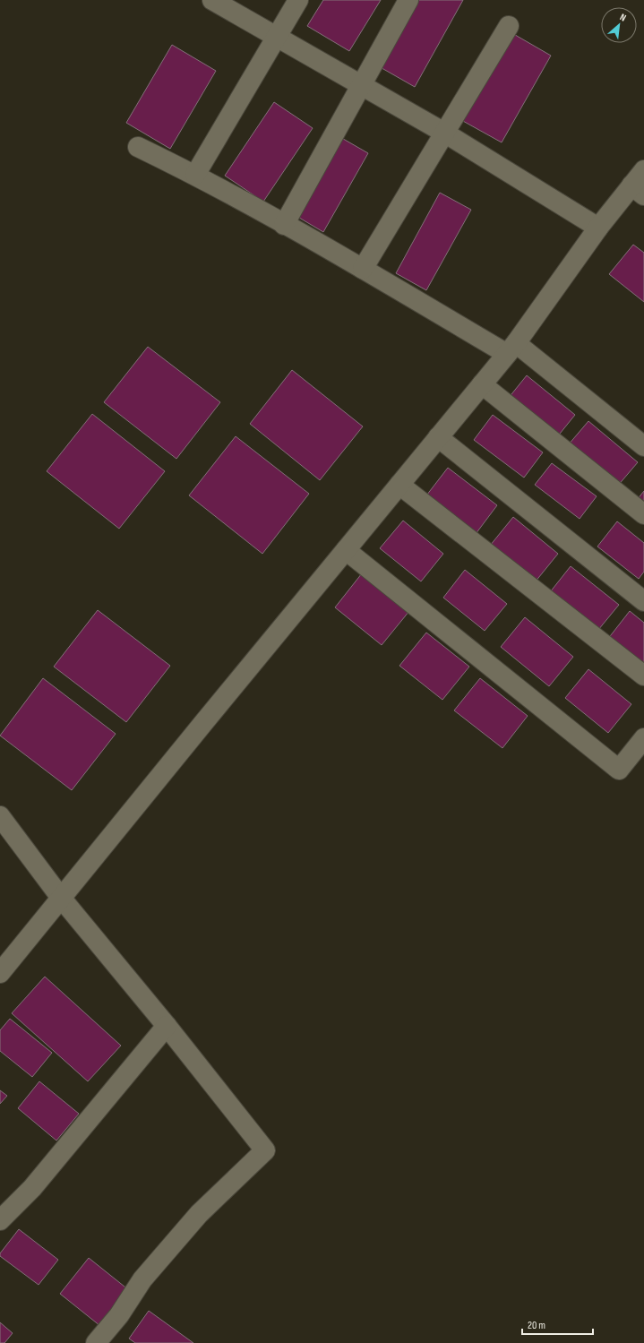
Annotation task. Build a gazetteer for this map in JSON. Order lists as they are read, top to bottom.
{
  "scale_bar": "20 m",
  "north": "top right"
}
